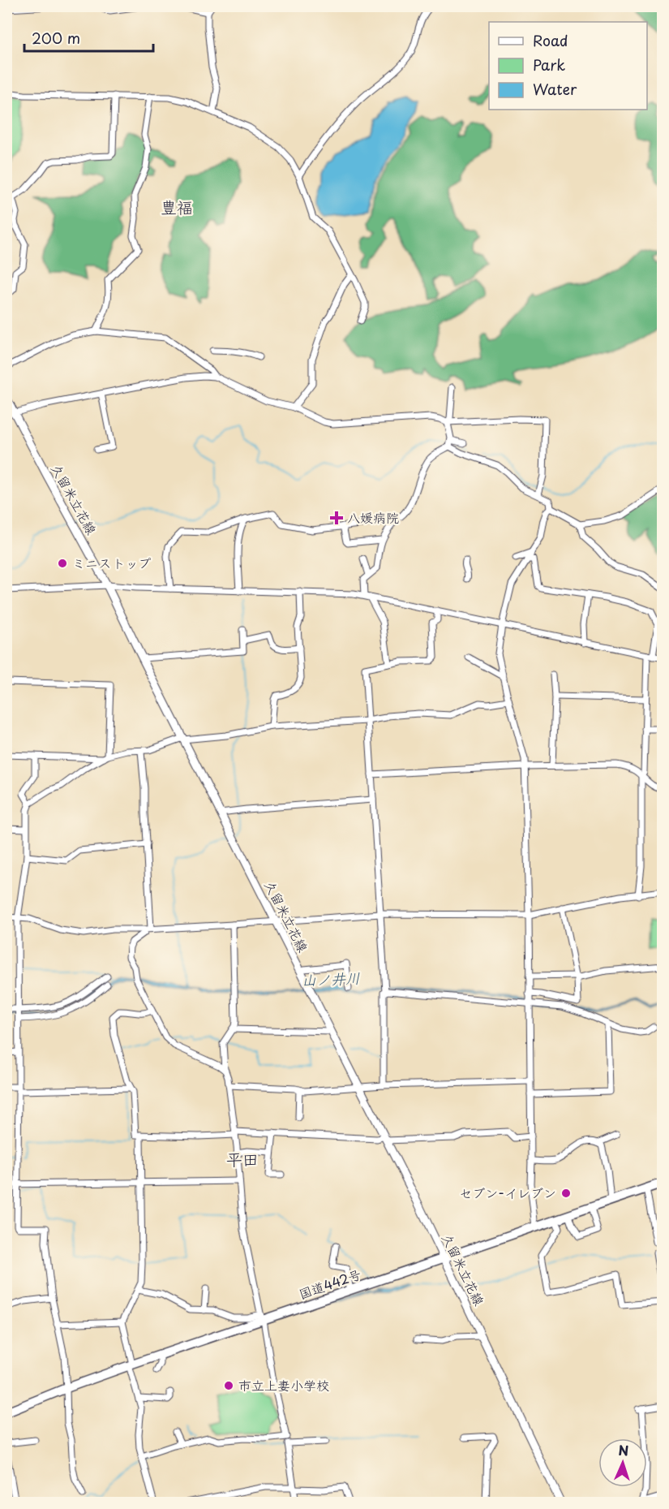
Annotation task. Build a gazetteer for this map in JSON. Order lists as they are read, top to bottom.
{
  "streets": {
    "highway": ["国道442号"],
    "main road": ["久留米立花線"]
  },
  "crossings": [
    ["久留米立花線", "国道442号"]
  ],
  "districts": ["豊福", "平田"],
  "water": ["山ノ井川"],
  "places": {
    "health": ["八媛病院"],
    "other": ["ミニストップ", "セブン-イレブン", "市立上妻小学校"]
  },
  "legend": ["Road", "Park", "Water"],
  "scale_bar": "200 m",
  "north": "top"
}
